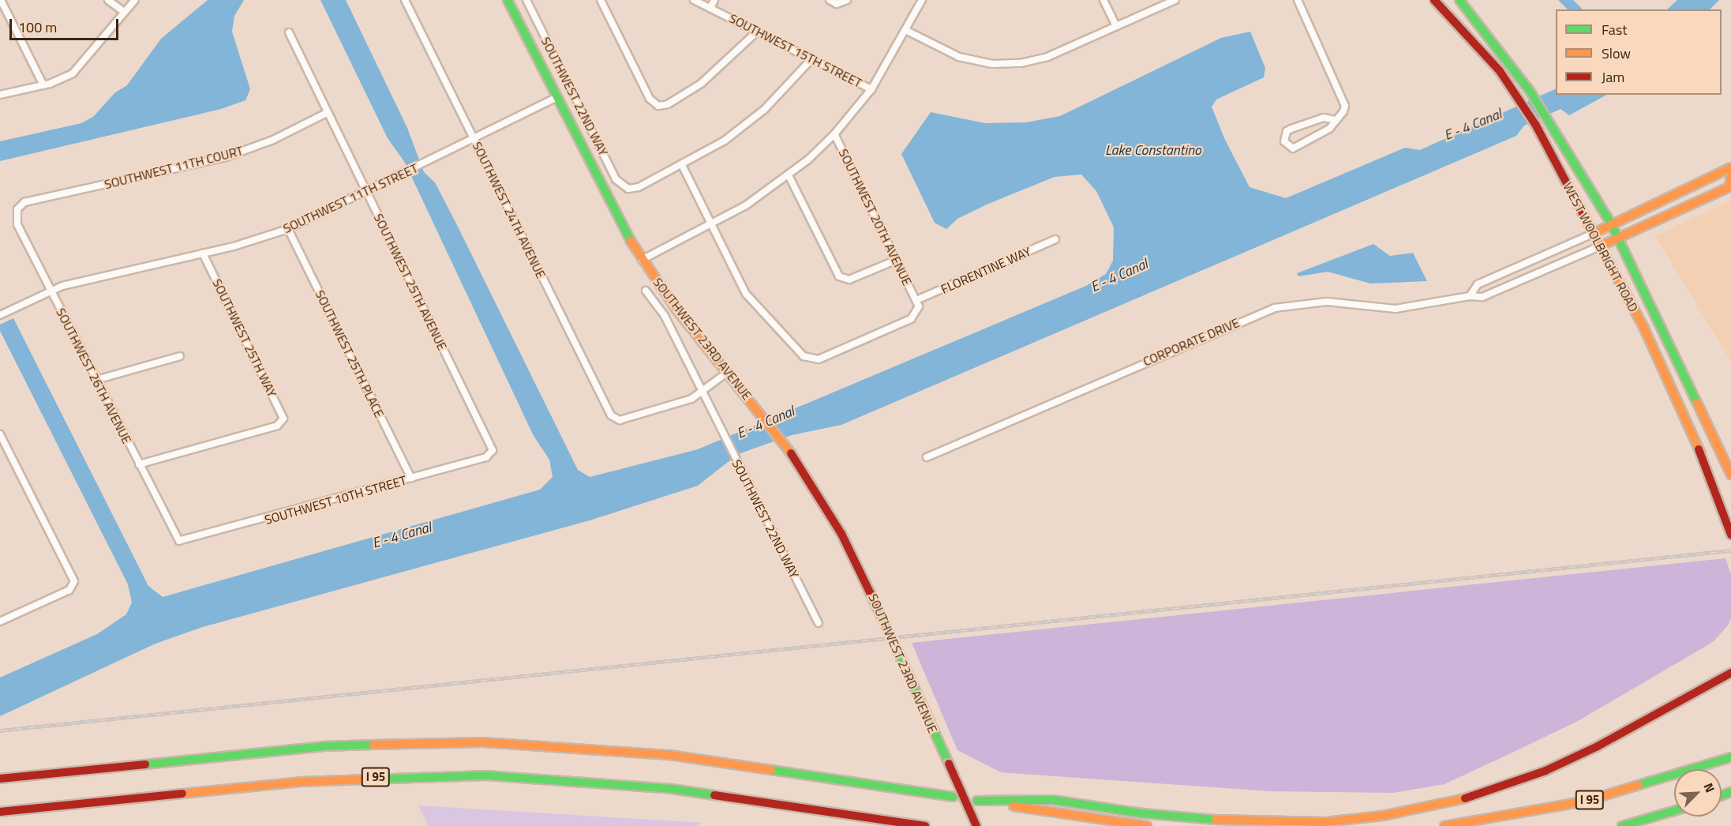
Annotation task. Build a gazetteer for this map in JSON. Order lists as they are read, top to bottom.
{
  "streets": {
    "main road": ["WEST WOOLBRIGHT ROAD", "SOUTHWEST 23RD AVENUE", "I 95"],
    "street": [
      "SOUTHWEST 15TH STREET",
      "SOUTHWEST 22ND WAY",
      "SOUTHWEST 11TH COURT",
      "SOUTHWEST 11TH STREET",
      "SOUTHWEST 24TH AVENUE",
      "SOUTHWEST 20TH AVENUE",
      "FLORENTINE WAY",
      "SOUTHWEST 25TH AVENUE",
      "SOUTHWEST 25TH WAY",
      "CORPORATE DRIVE",
      "SOUTHWEST 25TH PLACE",
      "SOUTHWEST 26TH AVENUE",
      "SOUTHWEST 10TH STREET"
    ]
  },
  "crossings": [
    ["SOUTHWEST 22ND WAY", "SOUTHWEST 24TH AVENUE"],
    ["SOUTHWEST 11TH COURT", "SOUTHWEST 25TH AVENUE"],
    ["SOUTHWEST 11TH COURT", "SOUTHWEST 26TH AVENUE"],
    ["SOUTHWEST 11TH STREET", "SOUTHWEST 24TH AVENUE"],
    ["SOUTHWEST 11TH STREET", "SOUTHWEST 25TH AVENUE"],
    ["SOUTHWEST 11TH STREET", "SOUTHWEST 25TH WAY"],
    ["SOUTHWEST 11TH STREET", "SOUTHWEST 23RD AVENUE"],
    ["SOUTHWEST 11TH STREET", "SOUTHWEST 25TH PLACE"],
    ["SOUTHWEST 11TH STREET", "SOUTHWEST 26TH AVENUE"],
    ["SOUTHWEST 20TH AVENUE", "FLORENTINE WAY"],
    ["WEST WOOLBRIGHT ROAD", "CORPORATE DRIVE"],
    ["SOUTHWEST 25TH AVENUE", "SOUTHWEST 10TH STREET"],
    ["SOUTHWEST 25TH WAY", "SOUTHWEST 26TH AVENUE"],
    ["SOUTHWEST 25TH PLACE", "SOUTHWEST 10TH STREET"],
    ["SOUTHWEST 26TH AVENUE", "SOUTHWEST 10TH STREET"]
  ],
  "water": ["E - 4 Canal", "Lake Constantino"],
  "legend": ["Fast", "Slow", "Jam"],
  "scale_bar": "100 m",
  "north": "top right"
}
